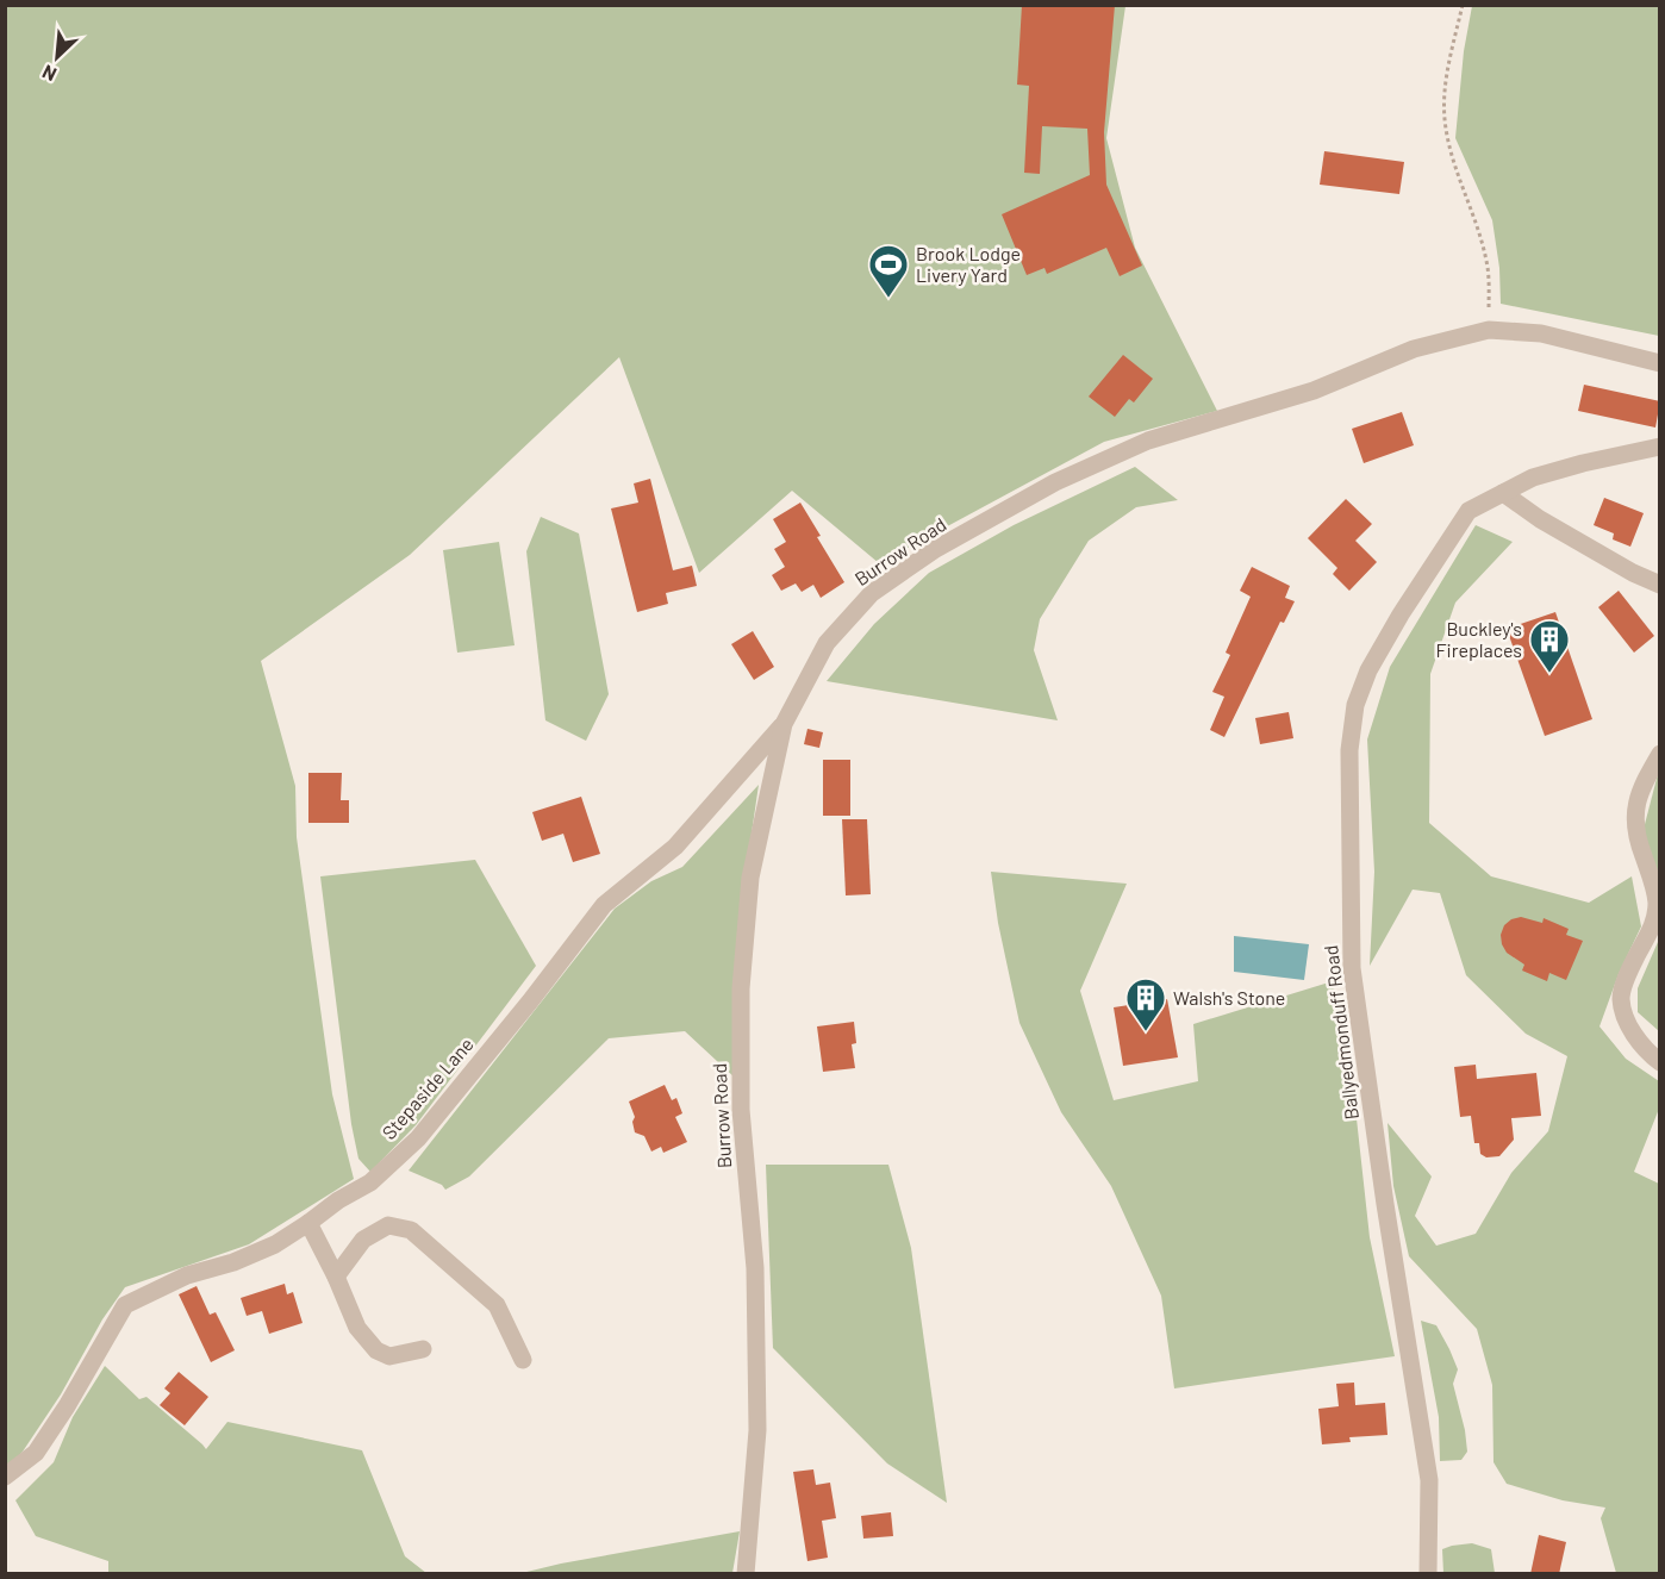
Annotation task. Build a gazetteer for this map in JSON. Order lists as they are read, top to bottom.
{
  "streets": {
    "street": ["Burrow Road", "Ballyedmonduff Road", "Stepaside Lane"]
  },
  "crossings": [
    ["Burrow Road", "Stepaside Lane"]
  ],
  "places": {
    "sports": ["Brook Lodge Livery Yard"],
    "building": ["Buckley's Fireplaces", "Walsh's Stone"]
  },
  "north": "bottom left"
}
